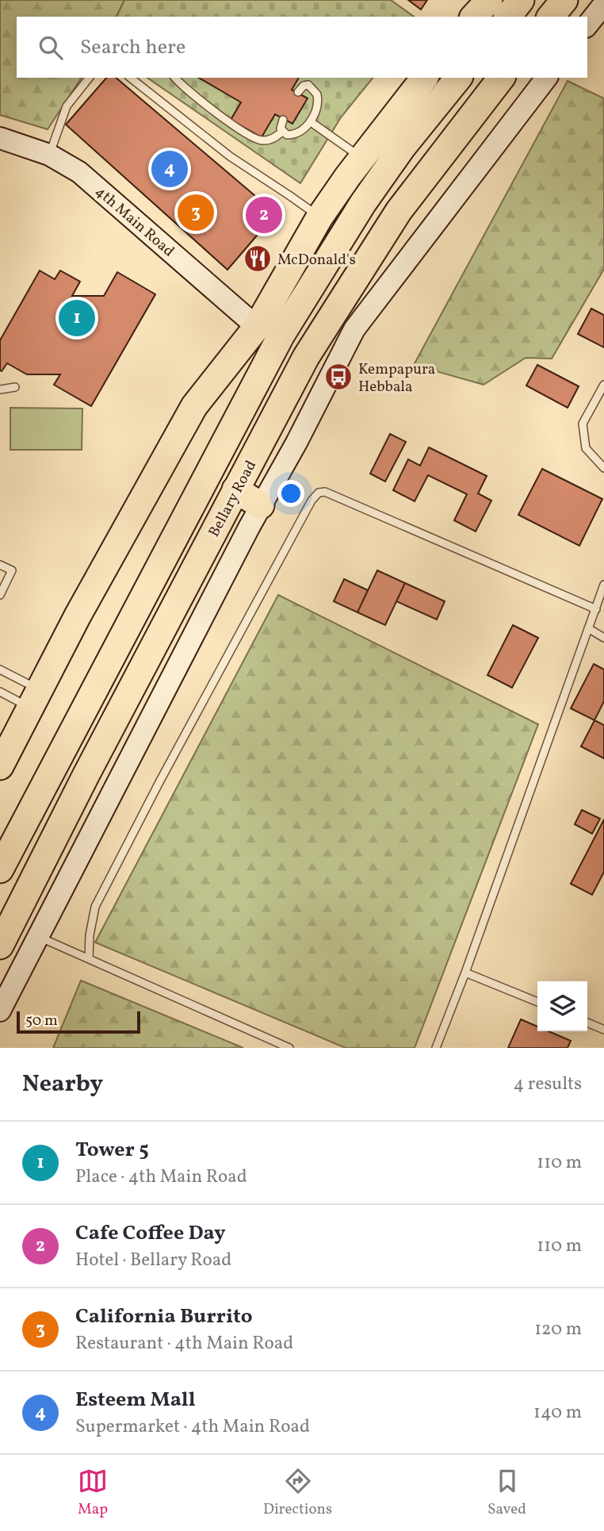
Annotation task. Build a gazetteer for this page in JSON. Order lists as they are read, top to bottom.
{
  "streets": {
    "highway": ["Bellary Road"],
    "street": ["4th Main Road"]
  },
  "places": {
    "restaurant": ["McDonald's"],
    "bus stop": ["Kempapura Hebbala"]
  },
  "scale_bar": "50 m",
  "page": {
    "search": "Search here",
    "pins": [
      "4",
      "3",
      "2",
      "1"
    ],
    "scale": "50 m",
    "heading": ["Nearby", "4 results"],
    "list": [
      {
        "mark": "1",
        "name": "Tower 5",
        "note": "Place · 4th Main Road",
        "value": "110 m"
      },
      {
        "mark": "2",
        "name": "Cafe Coffee Day",
        "note": "Hotel · Bellary Road",
        "value": "110 m"
      },
      {
        "mark": "3",
        "name": "California Burrito",
        "note": "Restaurant · 4th Main Road",
        "value": "120 m"
      },
      {
        "mark": "4",
        "name": "Esteem Mall",
        "note": "Supermarket · 4th Main Road",
        "value": "140 m"
      }
    ],
    "nav": ["Map", "Directions", "Saved"]
  }
}
